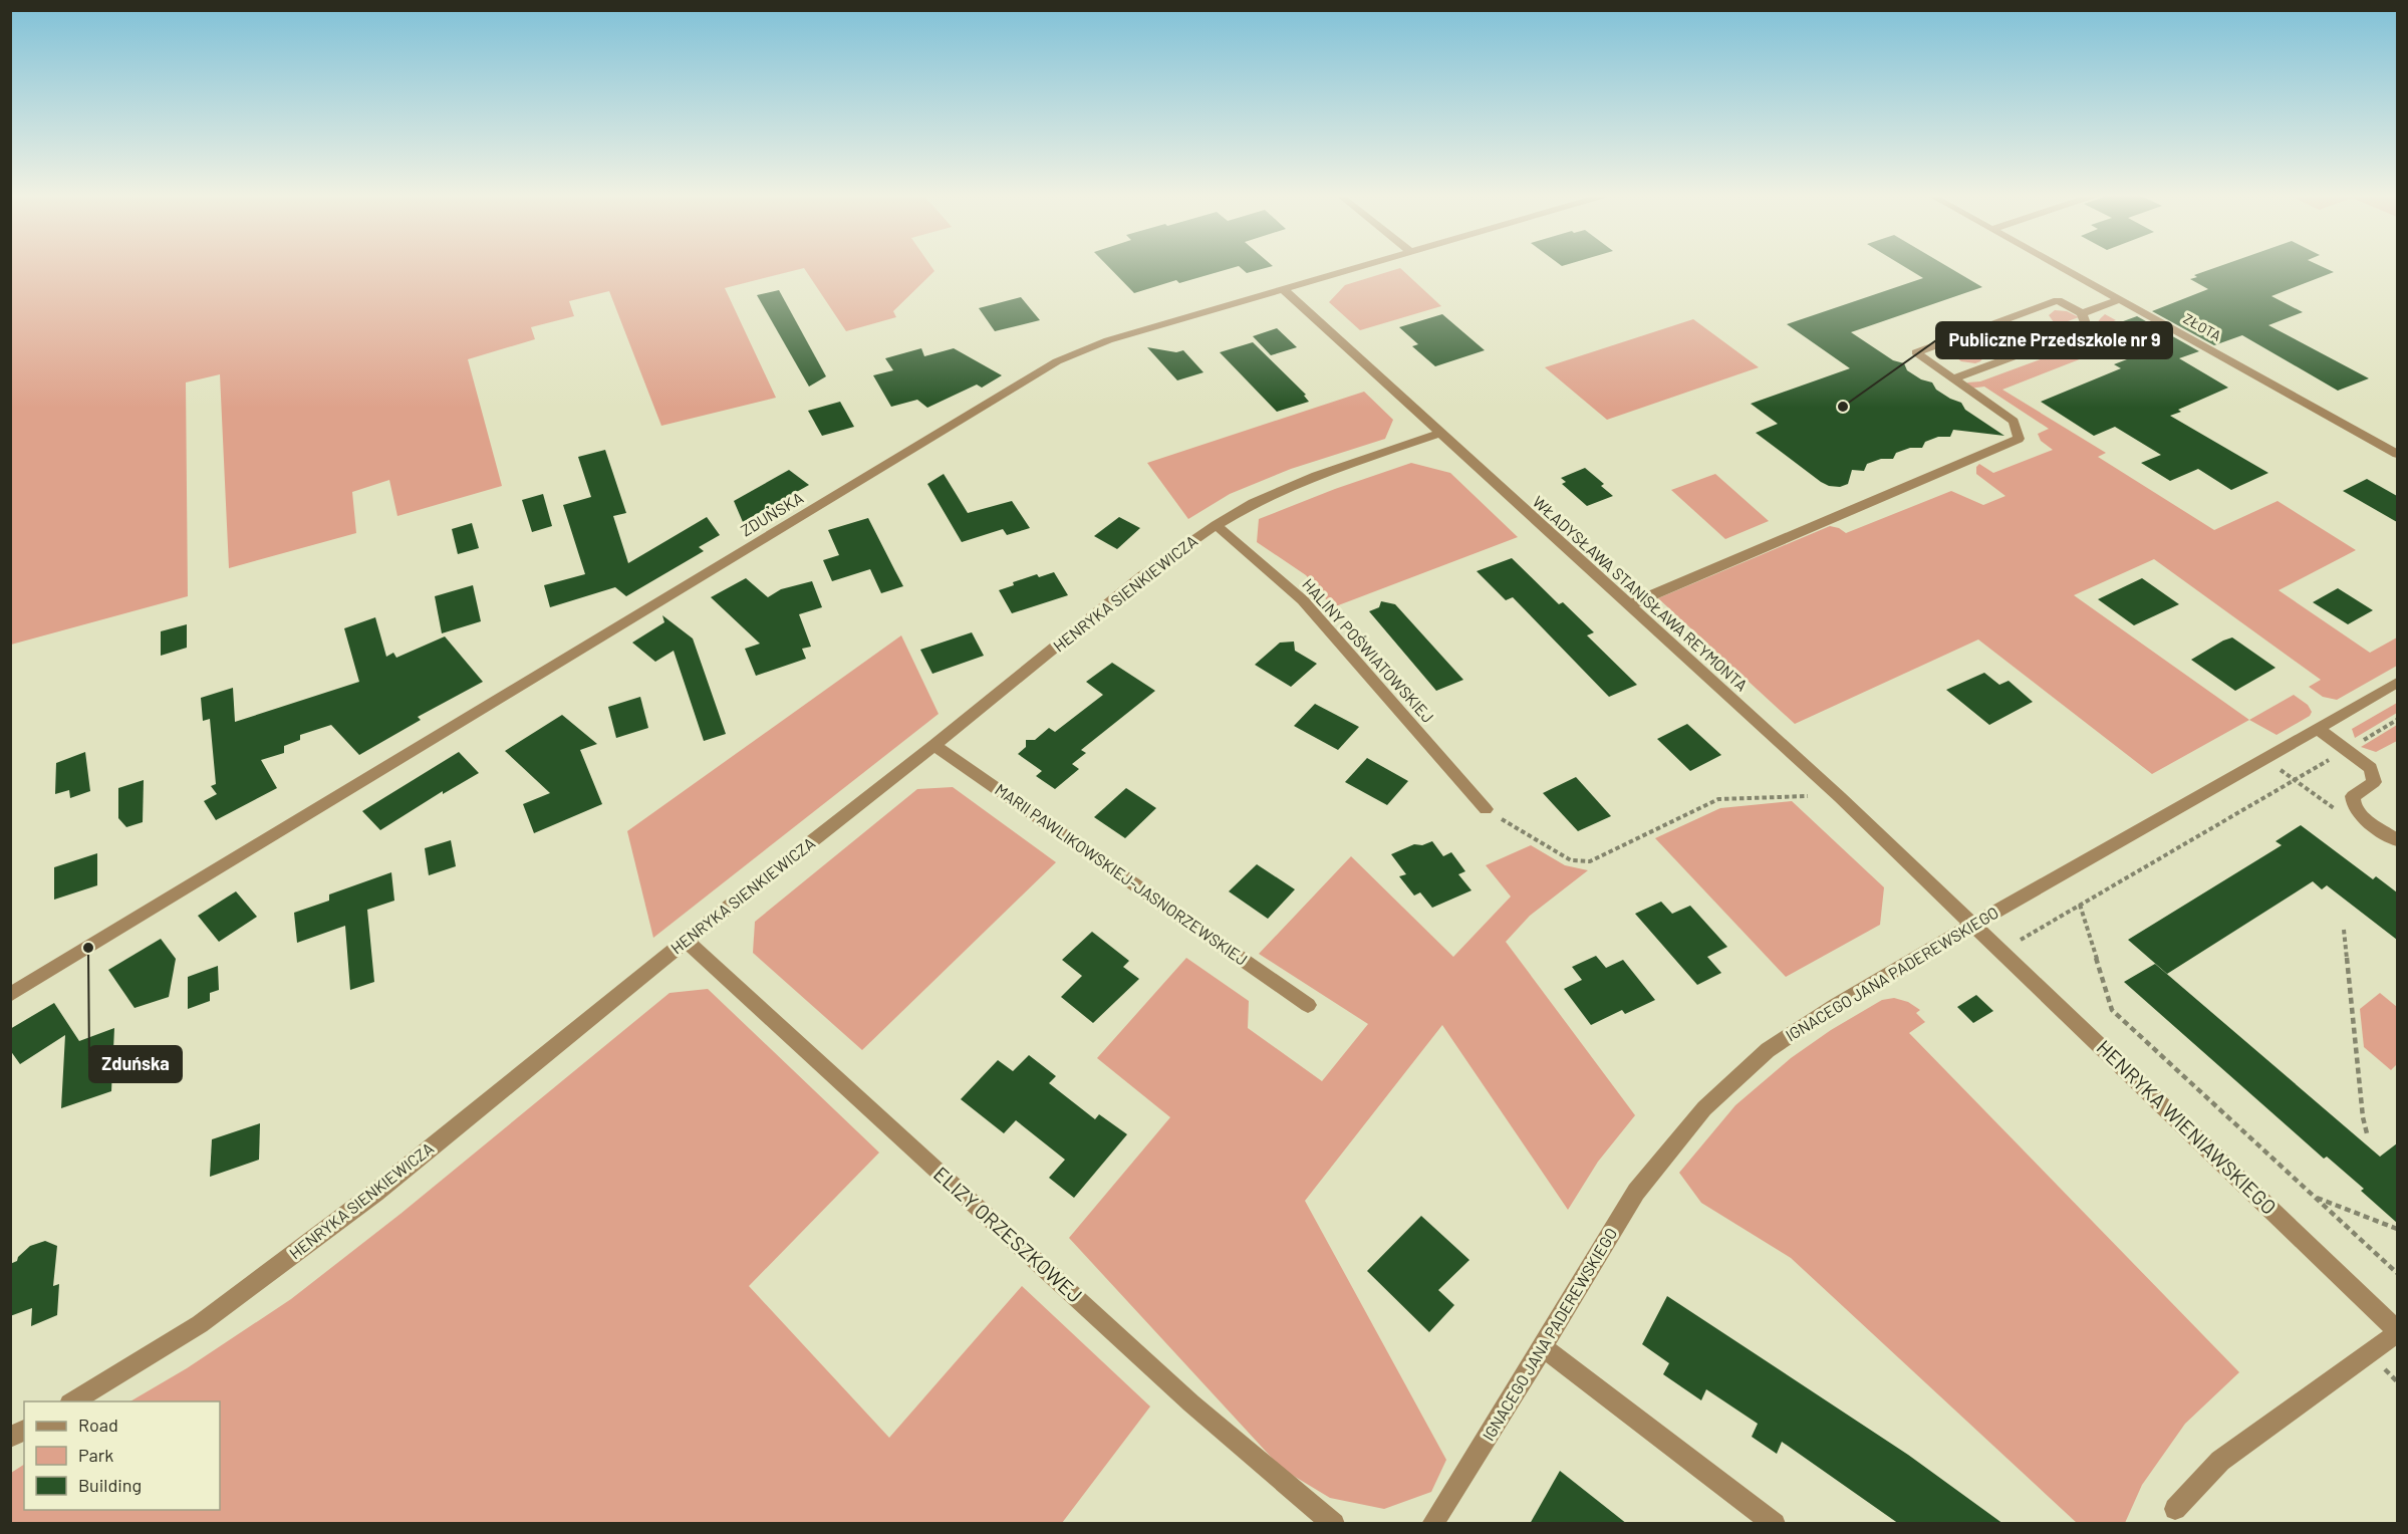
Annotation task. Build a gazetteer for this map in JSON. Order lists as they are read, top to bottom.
{
  "streets": {
    "street": [
      "ZŁOTA",
      "ZDUŃSKA",
      "HENRYKA SIENKIEWICZA",
      "WŁADYSŁAWA STANISŁAWA REYMONTA",
      "HALINY POŚWIATOWSKIEJ",
      "MARII PAWLIKOWSKIEJ-JASNORZEWSKIEJ",
      "IGNACEGO JANA PADEREWSKIEGO",
      "HENRYKA WIENIAWSKIEGO",
      "ELIZY ORZESZKOWEJ"
    ]
  },
  "crossings": [
    ["ZDUŃSKA", "WŁADYSŁAWA STANISŁAWA REYMONTA"],
    ["HENRYKA SIENKIEWICZA", "WŁADYSŁAWA STANISŁAWA REYMONTA"],
    ["HENRYKA SIENKIEWICZA", "HALINY POŚWIATOWSKIEJ"],
    ["HENRYKA SIENKIEWICZA", "MARII PAWLIKOWSKIEJ-JASNORZEWSKIEJ"],
    ["HENRYKA SIENKIEWICZA", "ELIZY ORZESZKOWEJ"],
    ["WŁADYSŁAWA STANISŁAWA REYMONTA", "IGNACEGO JANA PADEREWSKIEGO"],
    ["WŁADYSŁAWA STANISŁAWA REYMONTA", "HENRYKA WIENIAWSKIEGO"],
    ["IGNACEGO JANA PADEREWSKIEGO", "HENRYKA WIENIAWSKIEGO"]
  ],
  "places": ["Publiczne Przedszkole nr 9", "Zduńska"],
  "legend": ["Road", "Park", "Building"]
}
